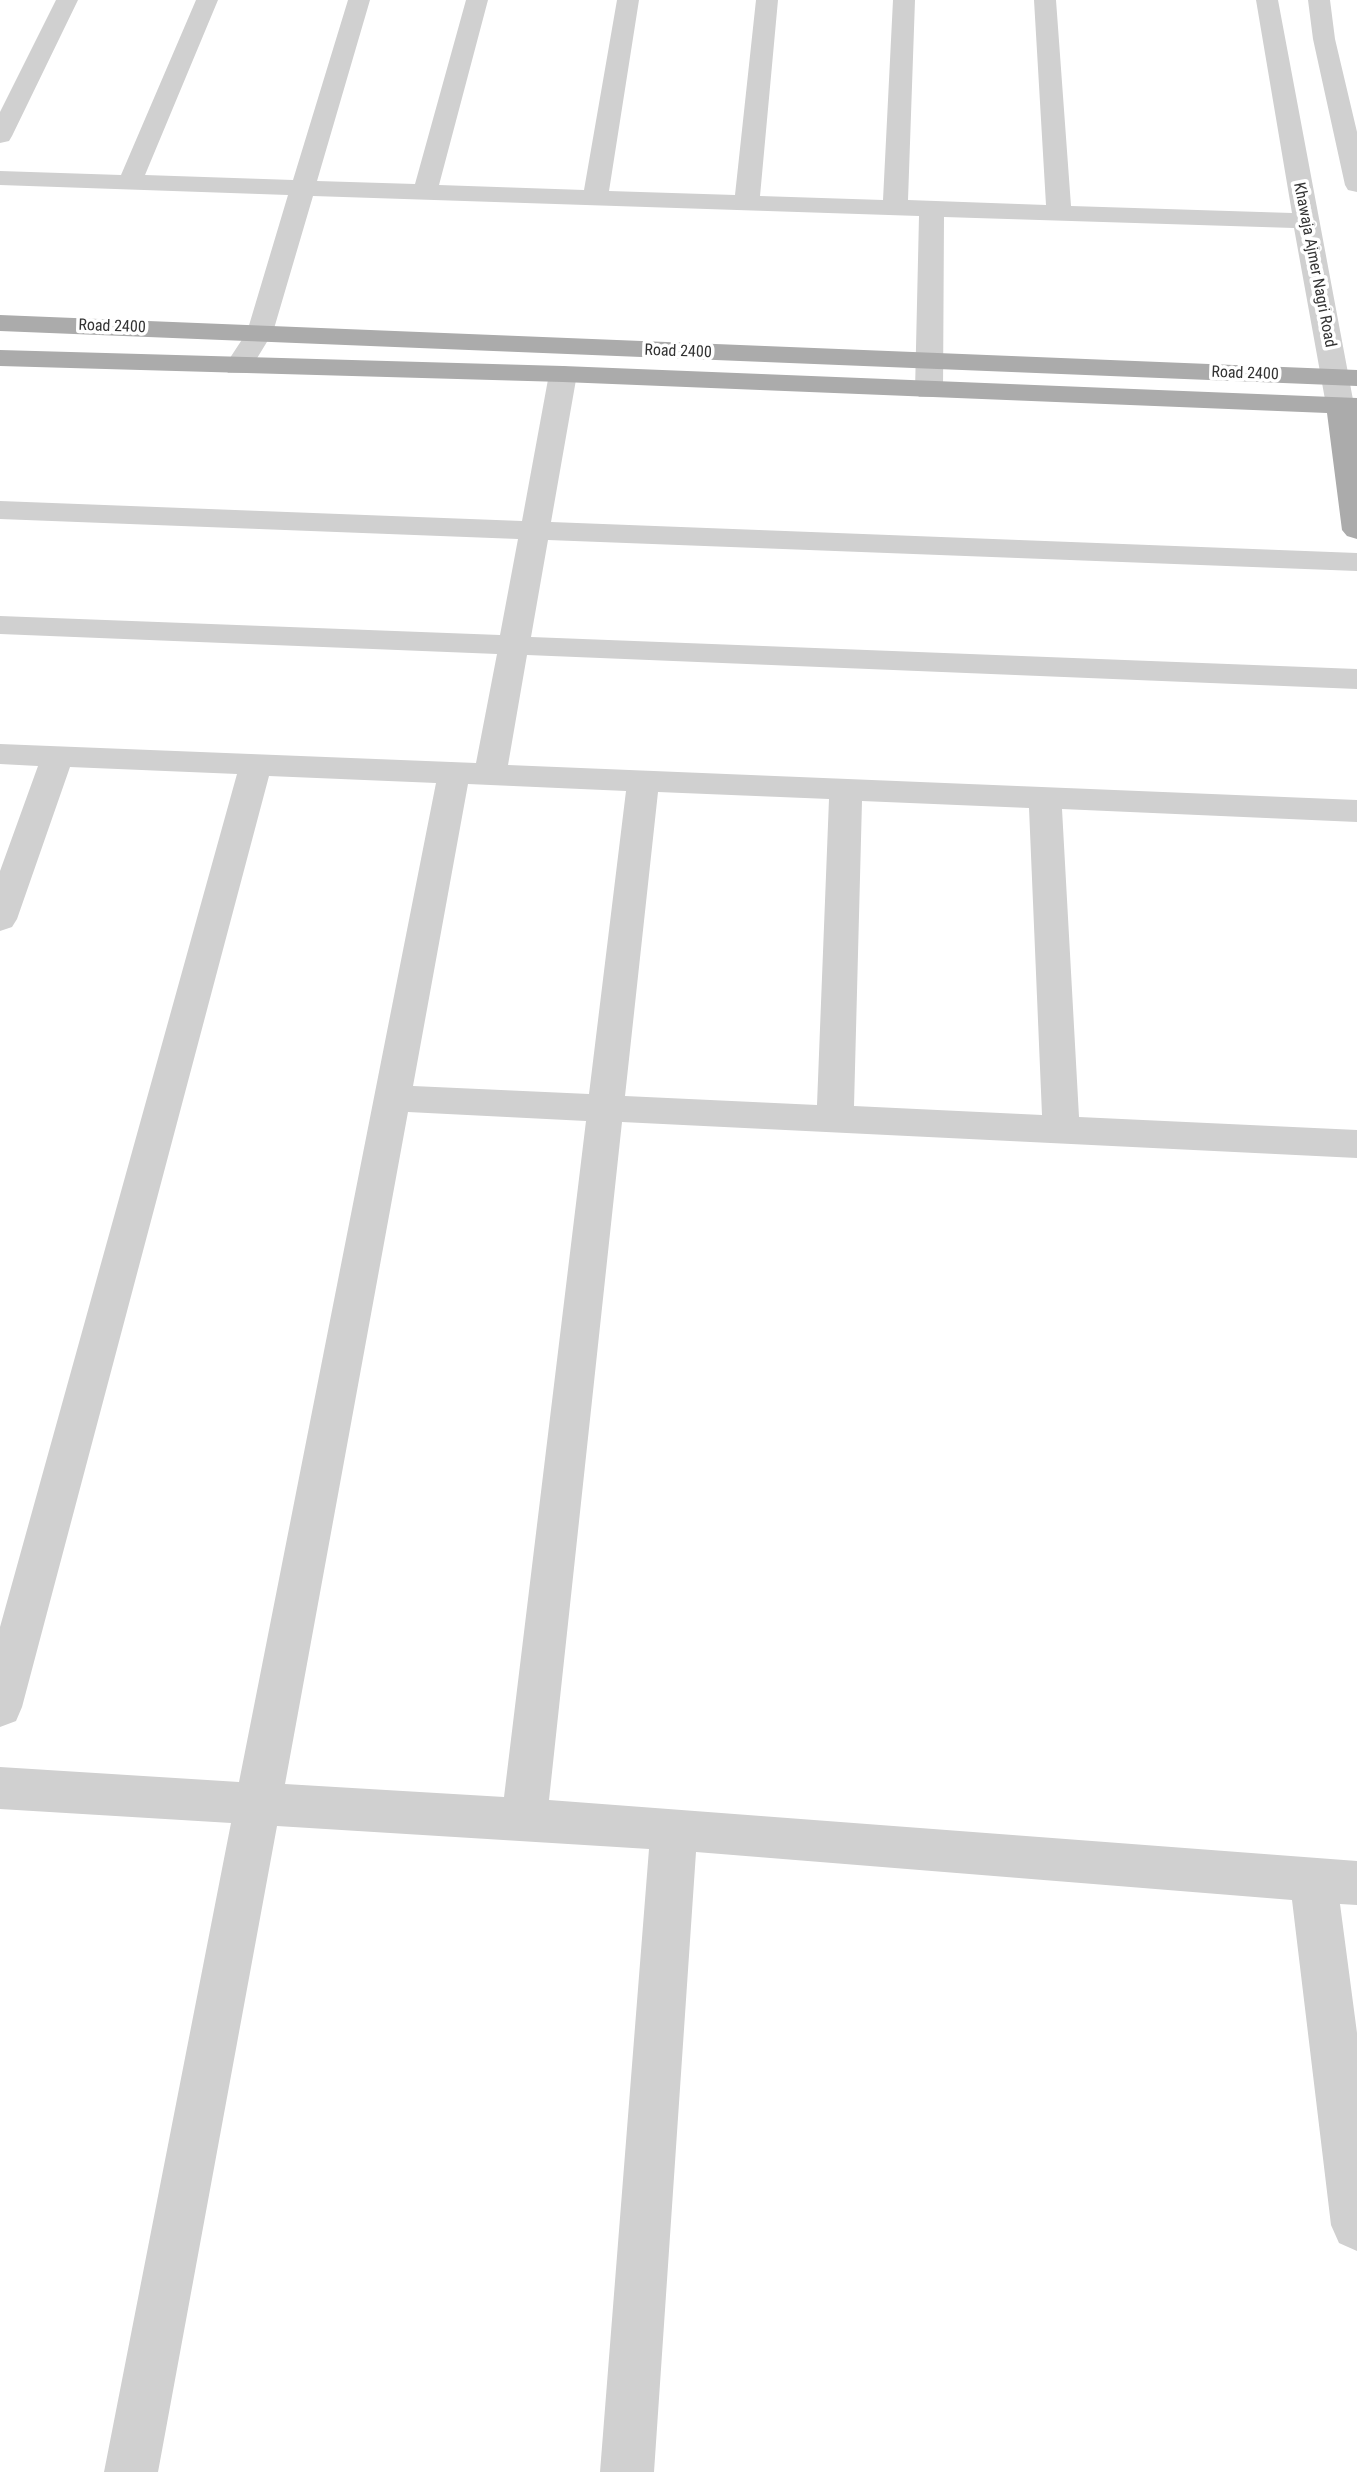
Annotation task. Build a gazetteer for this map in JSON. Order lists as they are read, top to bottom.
{
  "streets": {
    "main road": ["Khawaja Ajmer Nagri Road", "Road 2400"]
  },
  "crossings": [
    ["Khawaja Ajmer Nagri Road", "Road 2400"]
  ]
}
